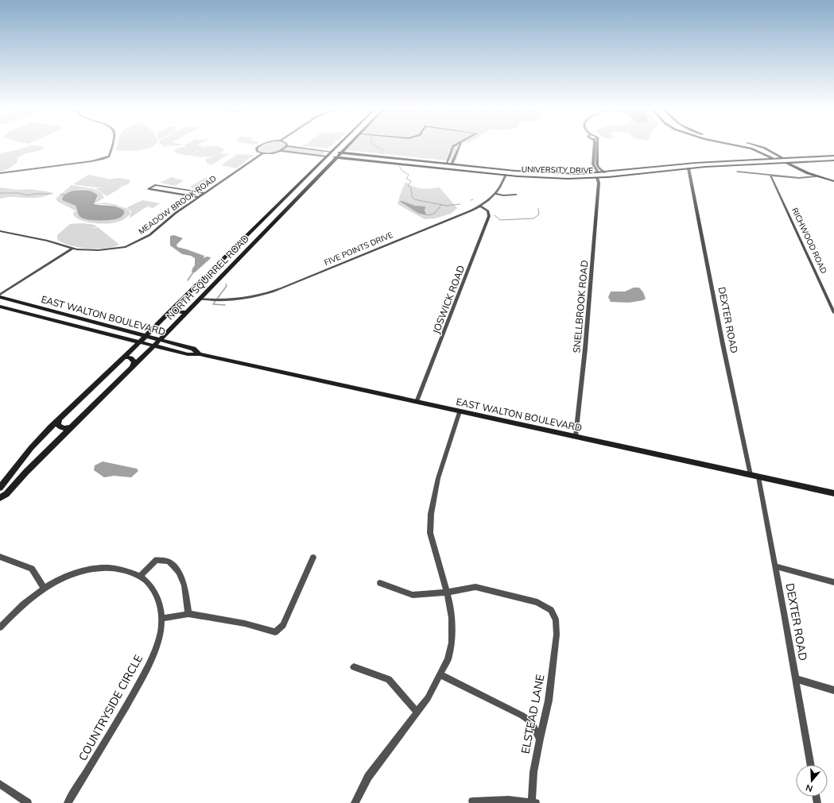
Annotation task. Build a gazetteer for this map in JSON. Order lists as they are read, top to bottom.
{
  "streets": {
    "main road": ["UNIVERSITY DRIVE", "NORTH SQUIRREL ROAD", "EAST WALTON BOULEVARD"],
    "street": [
      "MEADOW BROOK ROAD",
      "RICHWOOD ROAD",
      "FIVE POINTS DRIVE",
      "JOSWICK ROAD",
      "SNELLBROOK ROAD",
      "DEXTER ROAD",
      "COUNTRYSIDE CIRCLE",
      "ELSTEAD LANE"
    ]
  },
  "crossings": [
    ["UNIVERSITY DRIVE", "MEADOW BROOK ROAD"],
    ["UNIVERSITY DRIVE", "FIVE POINTS DRIVE"],
    ["UNIVERSITY DRIVE", "NORTH SQUIRREL ROAD"],
    ["UNIVERSITY DRIVE", "SNELLBROOK ROAD"],
    ["UNIVERSITY DRIVE", "DEXTER ROAD"],
    ["FIVE POINTS DRIVE", "NORTH SQUIRREL ROAD"],
    ["FIVE POINTS DRIVE", "JOSWICK ROAD"],
    ["NORTH SQUIRREL ROAD", "EAST WALTON BOULEVARD"],
    ["JOSWICK ROAD", "EAST WALTON BOULEVARD"],
    ["SNELLBROOK ROAD", "EAST WALTON BOULEVARD"],
    ["EAST WALTON BOULEVARD", "DEXTER ROAD"]
  ],
  "north": "bottom"
}
